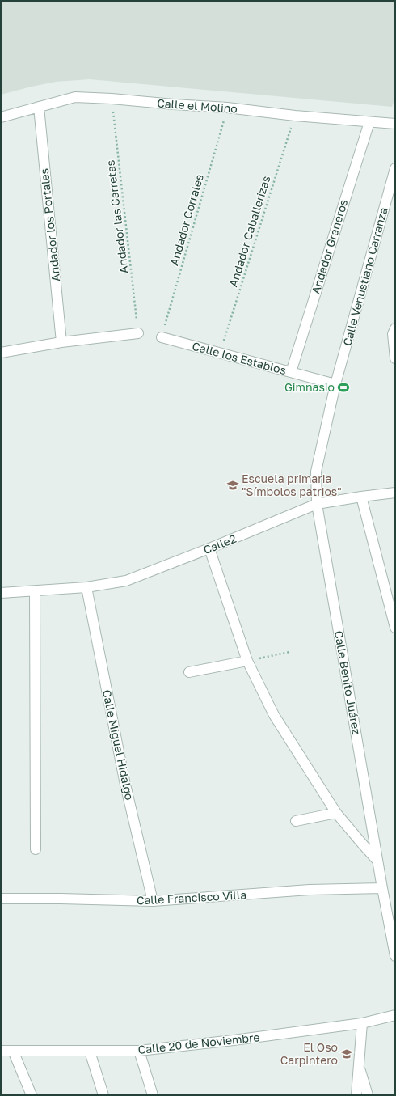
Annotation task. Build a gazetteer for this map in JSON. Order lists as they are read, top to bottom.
{
  "streets": {
    "street": [
      "Calle el Molino",
      "Andador los Portales",
      "Andador Graneros",
      "Calle Venustiano Carranza",
      "Calle los Establos",
      "Calle2",
      "Calle Benito Juárez",
      "Calle Miguel Hidalgo",
      "Calle Francisco Villa",
      "Calle 20 de Noviembre"
    ],
    "path": ["Andador las Carretas", "Andador Corrales", "Andador Caballerizas"]
  },
  "crossings": [
    ["Calle el Molino", "Andador las Carretas"],
    ["Calle el Molino", "Andador Corrales"],
    ["Calle el Molino", "Andador los Portales"],
    ["Calle el Molino", "Andador Caballerizas"],
    ["Calle el Molino", "Andador Graneros"],
    ["Andador Corrales", "Calle los Establos"],
    ["Andador Caballerizas", "Calle los Establos"],
    ["Andador Graneros", "Calle los Establos"],
    ["Calle Venustiano Carranza", "Calle los Establos"],
    ["Calle2", "Calle Benito Juárez"],
    ["Calle2", "Calle Miguel Hidalgo"],
    ["Calle Benito Juárez", "Calle Francisco Villa"],
    ["Calle Miguel Hidalgo", "Calle Francisco Villa"]
  ],
  "places": {
    "sports": ["Gimnasio"],
    "school or university": ["Escuela primaria \"Símbolos patrios\"", "El Oso Carpintero"]
  }
}
